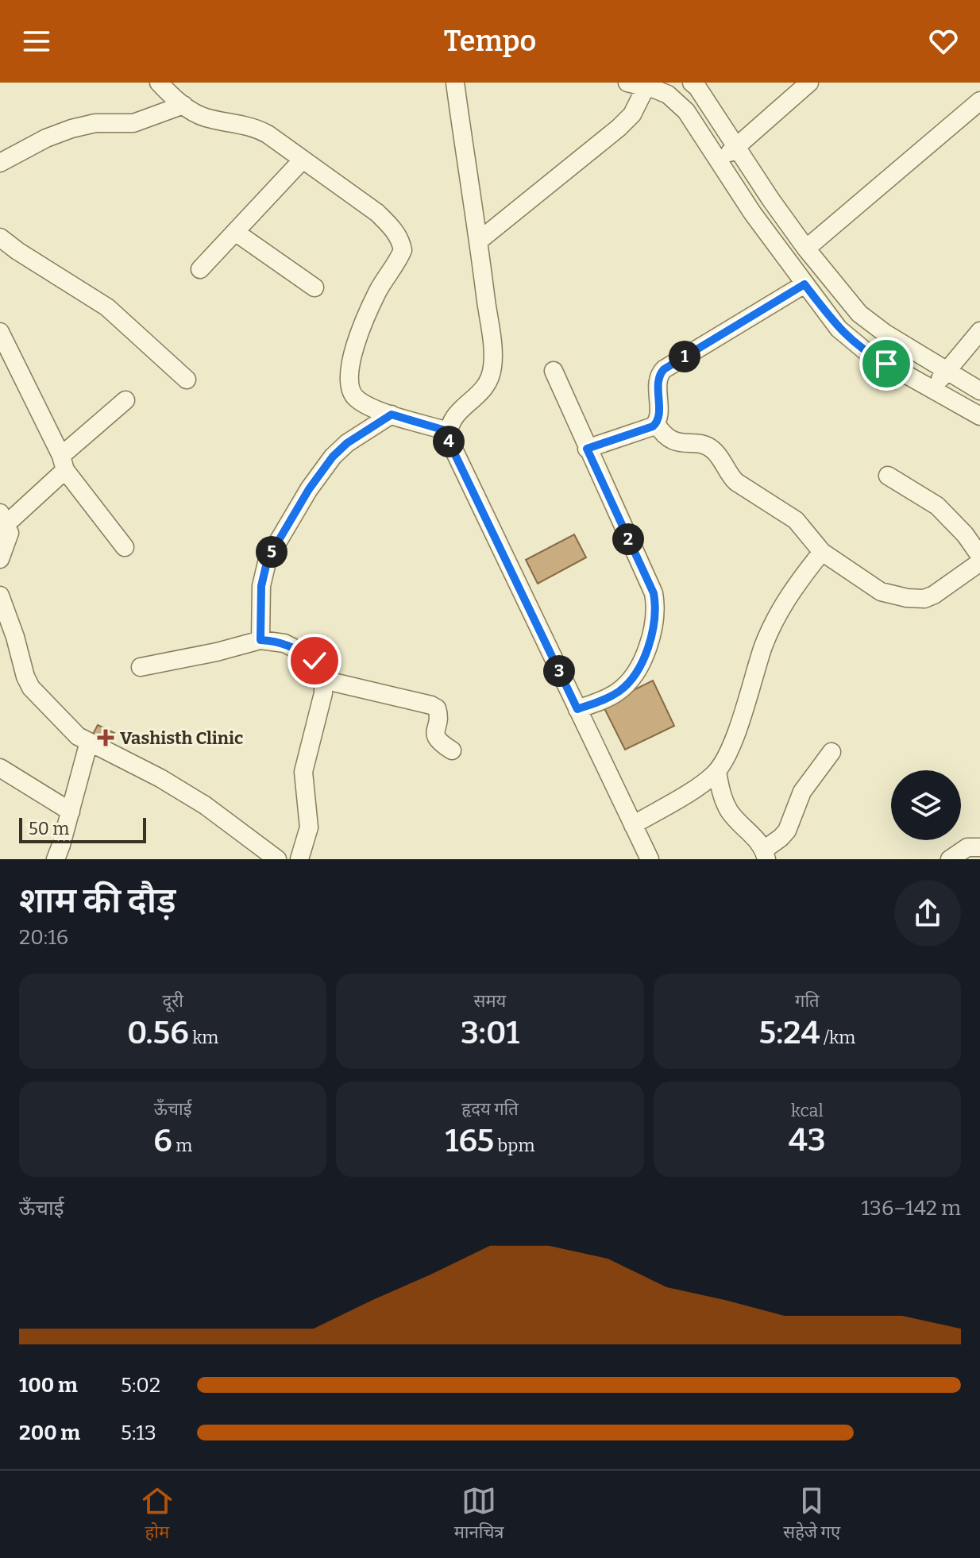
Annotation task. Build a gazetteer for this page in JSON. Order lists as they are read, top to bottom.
{
  "places": {
    "health": ["Vashisth Clinic"]
  },
  "scale_bar": "50 m",
  "page": {
    "header": "Tempo",
    "pins": [
      "1",
      "4",
      "2",
      "5",
      "3"
    ],
    "scale": "50 m",
    "heading": ["शाम की दौड़", "20:16"],
    "stats": [
      ["दूरी", "0.56 km"],
      ["समय", "3:01"],
      ["गति", "5:24 /km"],
      ["ऊँचाई", "6 m"],
      ["हृदय गति", "165 bpm"],
      ["kcal", "43"]
    ],
    "chart": ["ऊँचाई", "136–142 m"],
    "list": [
      {
        "name": "100 m",
        "note": "5:02"
      },
      {
        "name": "200 m",
        "note": "5:13"
      }
    ],
    "tabs": ["होम", "मानचित्र", "सहेजे गए"]
  }
}
